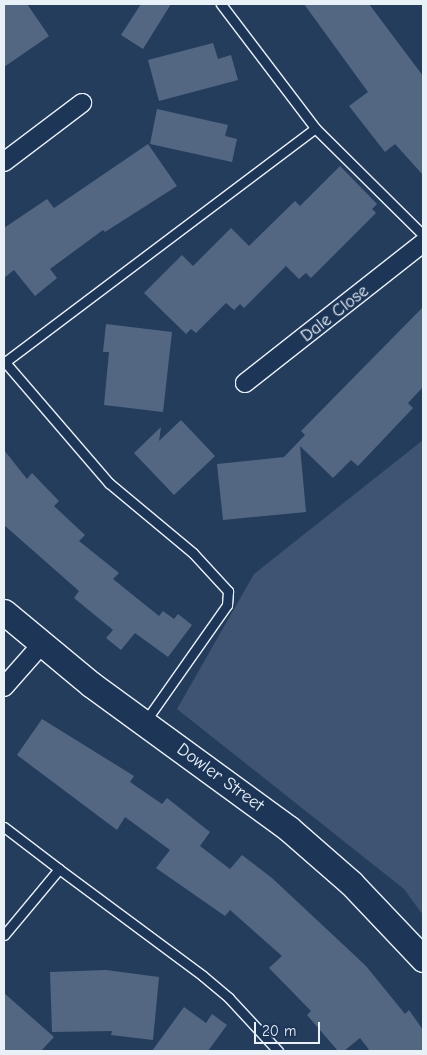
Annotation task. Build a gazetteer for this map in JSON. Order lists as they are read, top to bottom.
{
  "streets": {
    "street": ["Dale Close", "Dowler Street"]
  },
  "scale_bar": "20 m"
}
